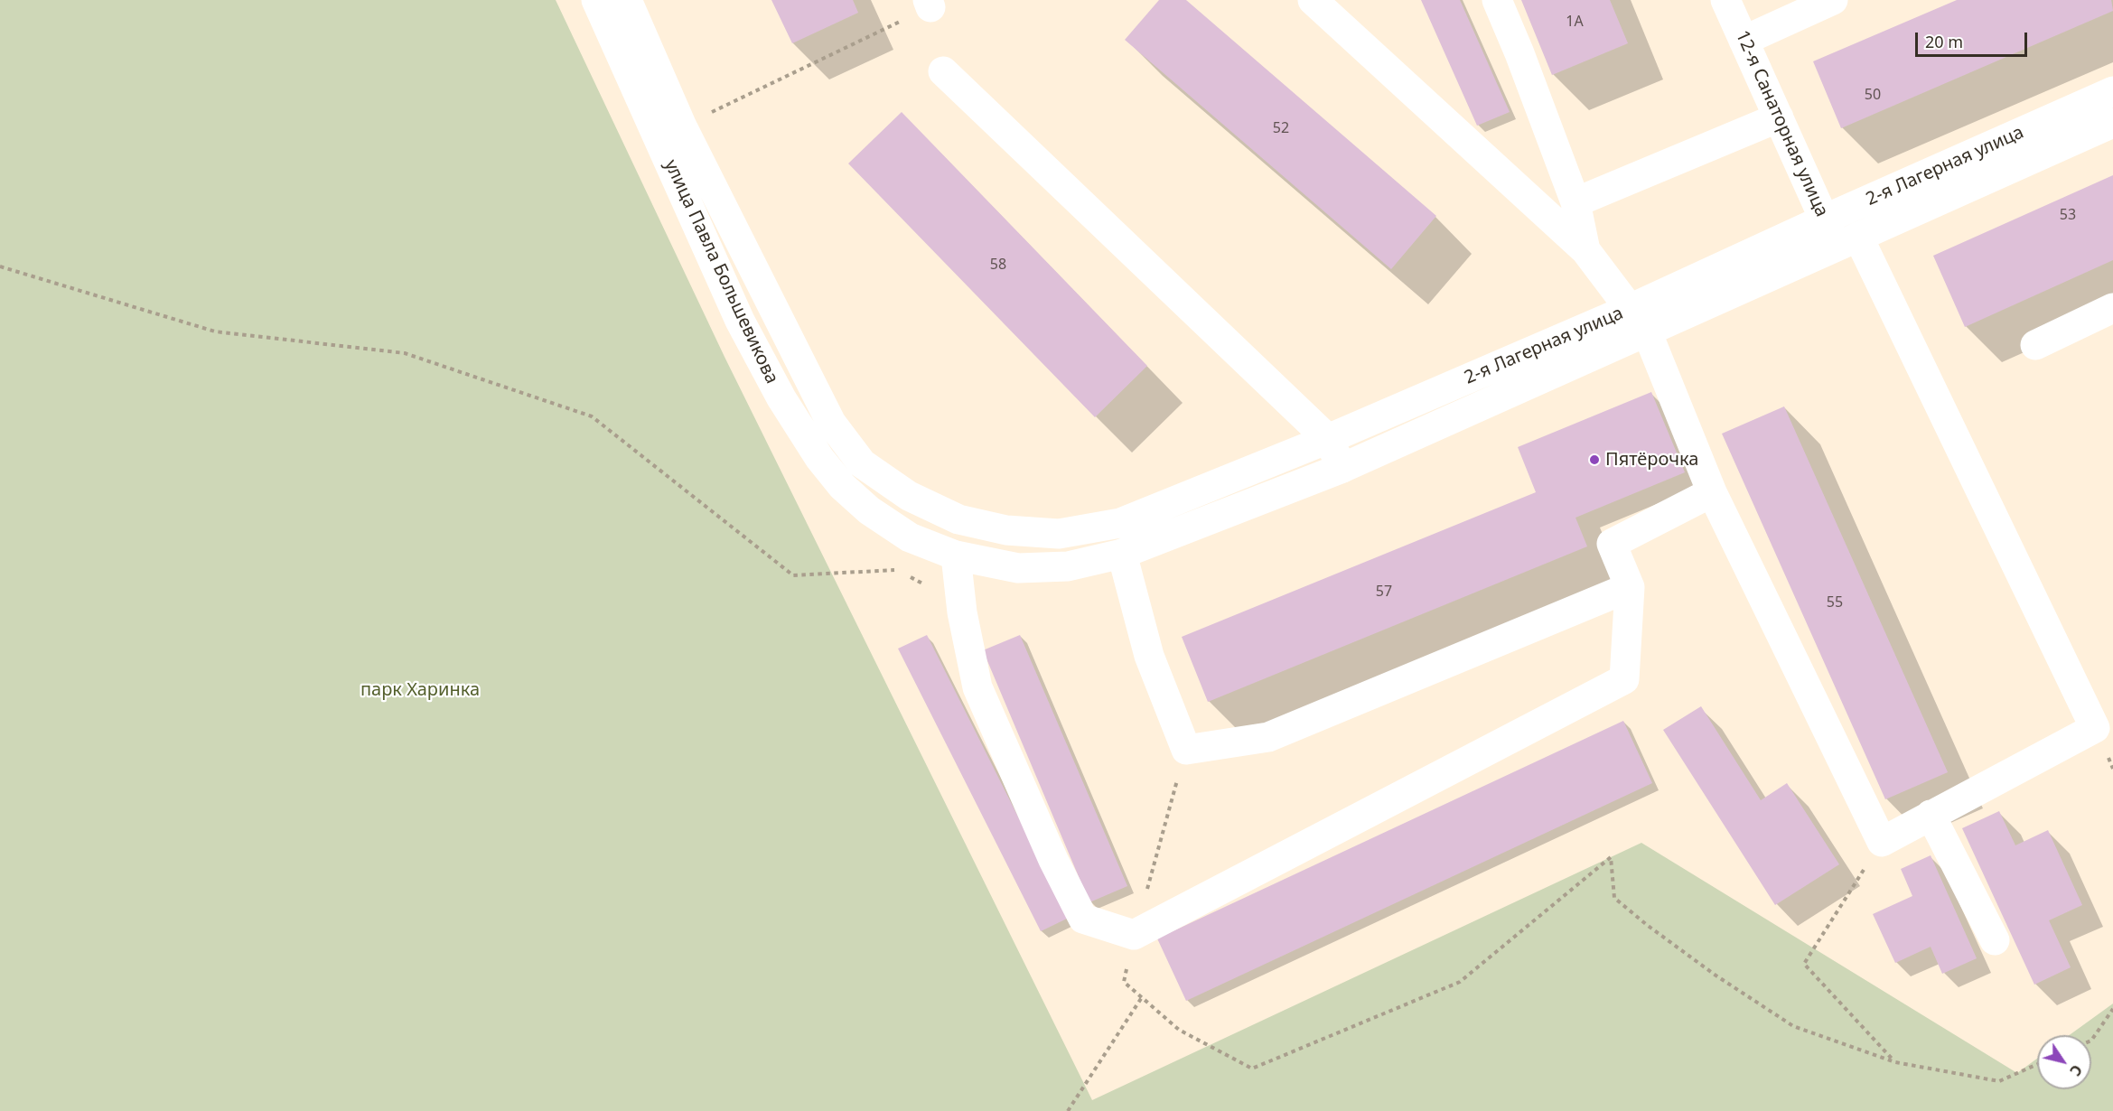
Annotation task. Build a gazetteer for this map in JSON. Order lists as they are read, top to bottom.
{
  "streets": {
    "main road": ["12-я Санаторная улица", "2-я Лагерная улица", "улица Павла Большевикова"]
  },
  "crossings": [
    ["12-я Санаторная улица", "2-я Лагерная улица"],
    ["2-я Лагерная улица", "улица Павла Большевикова"]
  ],
  "parks": ["парк Харинка"],
  "places": ["Пятёрочка"],
  "house_numbers": [
    "1А",
    "50",
    "52",
    "53",
    "58",
    "57",
    "55"
  ],
  "scale_bar": "20 m",
  "north": "bottom right"
}
